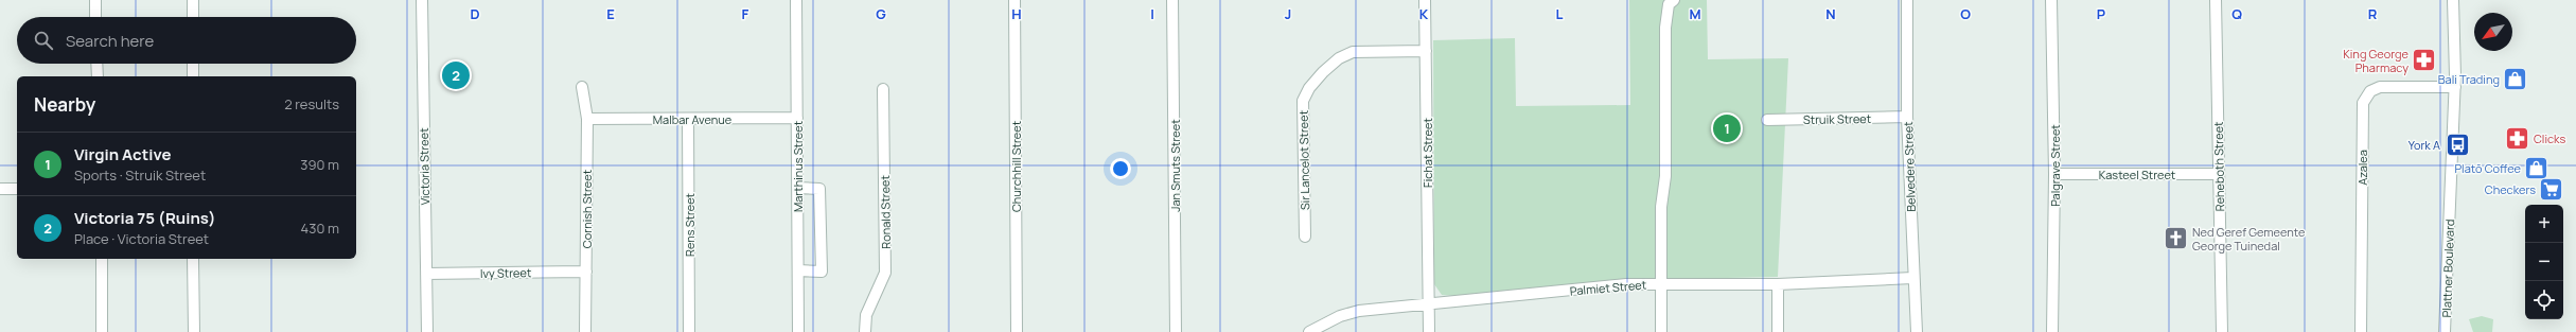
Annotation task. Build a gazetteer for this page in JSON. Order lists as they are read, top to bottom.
{
  "streets": {
    "street": [
      "Malbar Avenue",
      "Struik Street",
      "Fichat Street",
      "Sir Lancelot Street",
      "Jan Smuts Street",
      "Palgrave Street",
      "Victoria Street",
      "Marthinus Street",
      "Churchhill Street",
      "Belvedere Street",
      "Reheboth Street",
      "Azalea",
      "Kasteel Street",
      "Cornish Street",
      "Ronald Street",
      "Rens Street",
      "Plattner Boulevard",
      "Ivy Street",
      "Palmiet Street"
    ]
  },
  "crossings": [
    ["Malbar Avenue", "Marthinus Street"],
    ["Malbar Avenue", "Cornish Street"],
    ["Malbar Avenue", "Rens Street"],
    ["Struik Street", "Belvedere Street"],
    ["Fichat Street", "Sir Lancelot Street"],
    ["Fichat Street", "Palmiet Street"],
    ["Palgrave Street", "Kasteel Street"],
    ["Victoria Street", "Ivy Street"],
    ["Belvedere Street", "Palmiet Street"],
    ["Reheboth Street", "Kasteel Street"],
    ["Azalea", "Plattner Boulevard"],
    ["Cornish Street", "Ivy Street"]
  ],
  "places": {
    "pharmacy": ["King George Pharmacy", "Clicks"],
    "shop": ["Bali Trading", "Platō Coffee"],
    "bus stop": ["York A"],
    "supermarket": ["Checkers"],
    "church": ["Ned Geref Gemeente George Tuinedal"]
  },
  "north": "bottom left",
  "page": {
    "search": "Search here",
    "pins": ["2", "1"],
    "heading": ["Nearby", "2 results"],
    "list": [
      {
        "mark": "1",
        "name": "Virgin Active",
        "note": "Sports · Struik Street",
        "value": "390 m"
      },
      {
        "mark": "2",
        "name": "Victoria 75 (Ruins)",
        "note": "Place · Victoria Street",
        "value": "430 m"
      }
    ],
    "map_buttons": ["+", "−"]
  },
  "grid": {
    "columns": [
      "D",
      "E",
      "F",
      "G",
      "H",
      "I",
      "J",
      "K",
      "L",
      "M",
      "N",
      "O",
      "P",
      "Q",
      "R"
    ]
  }
}
